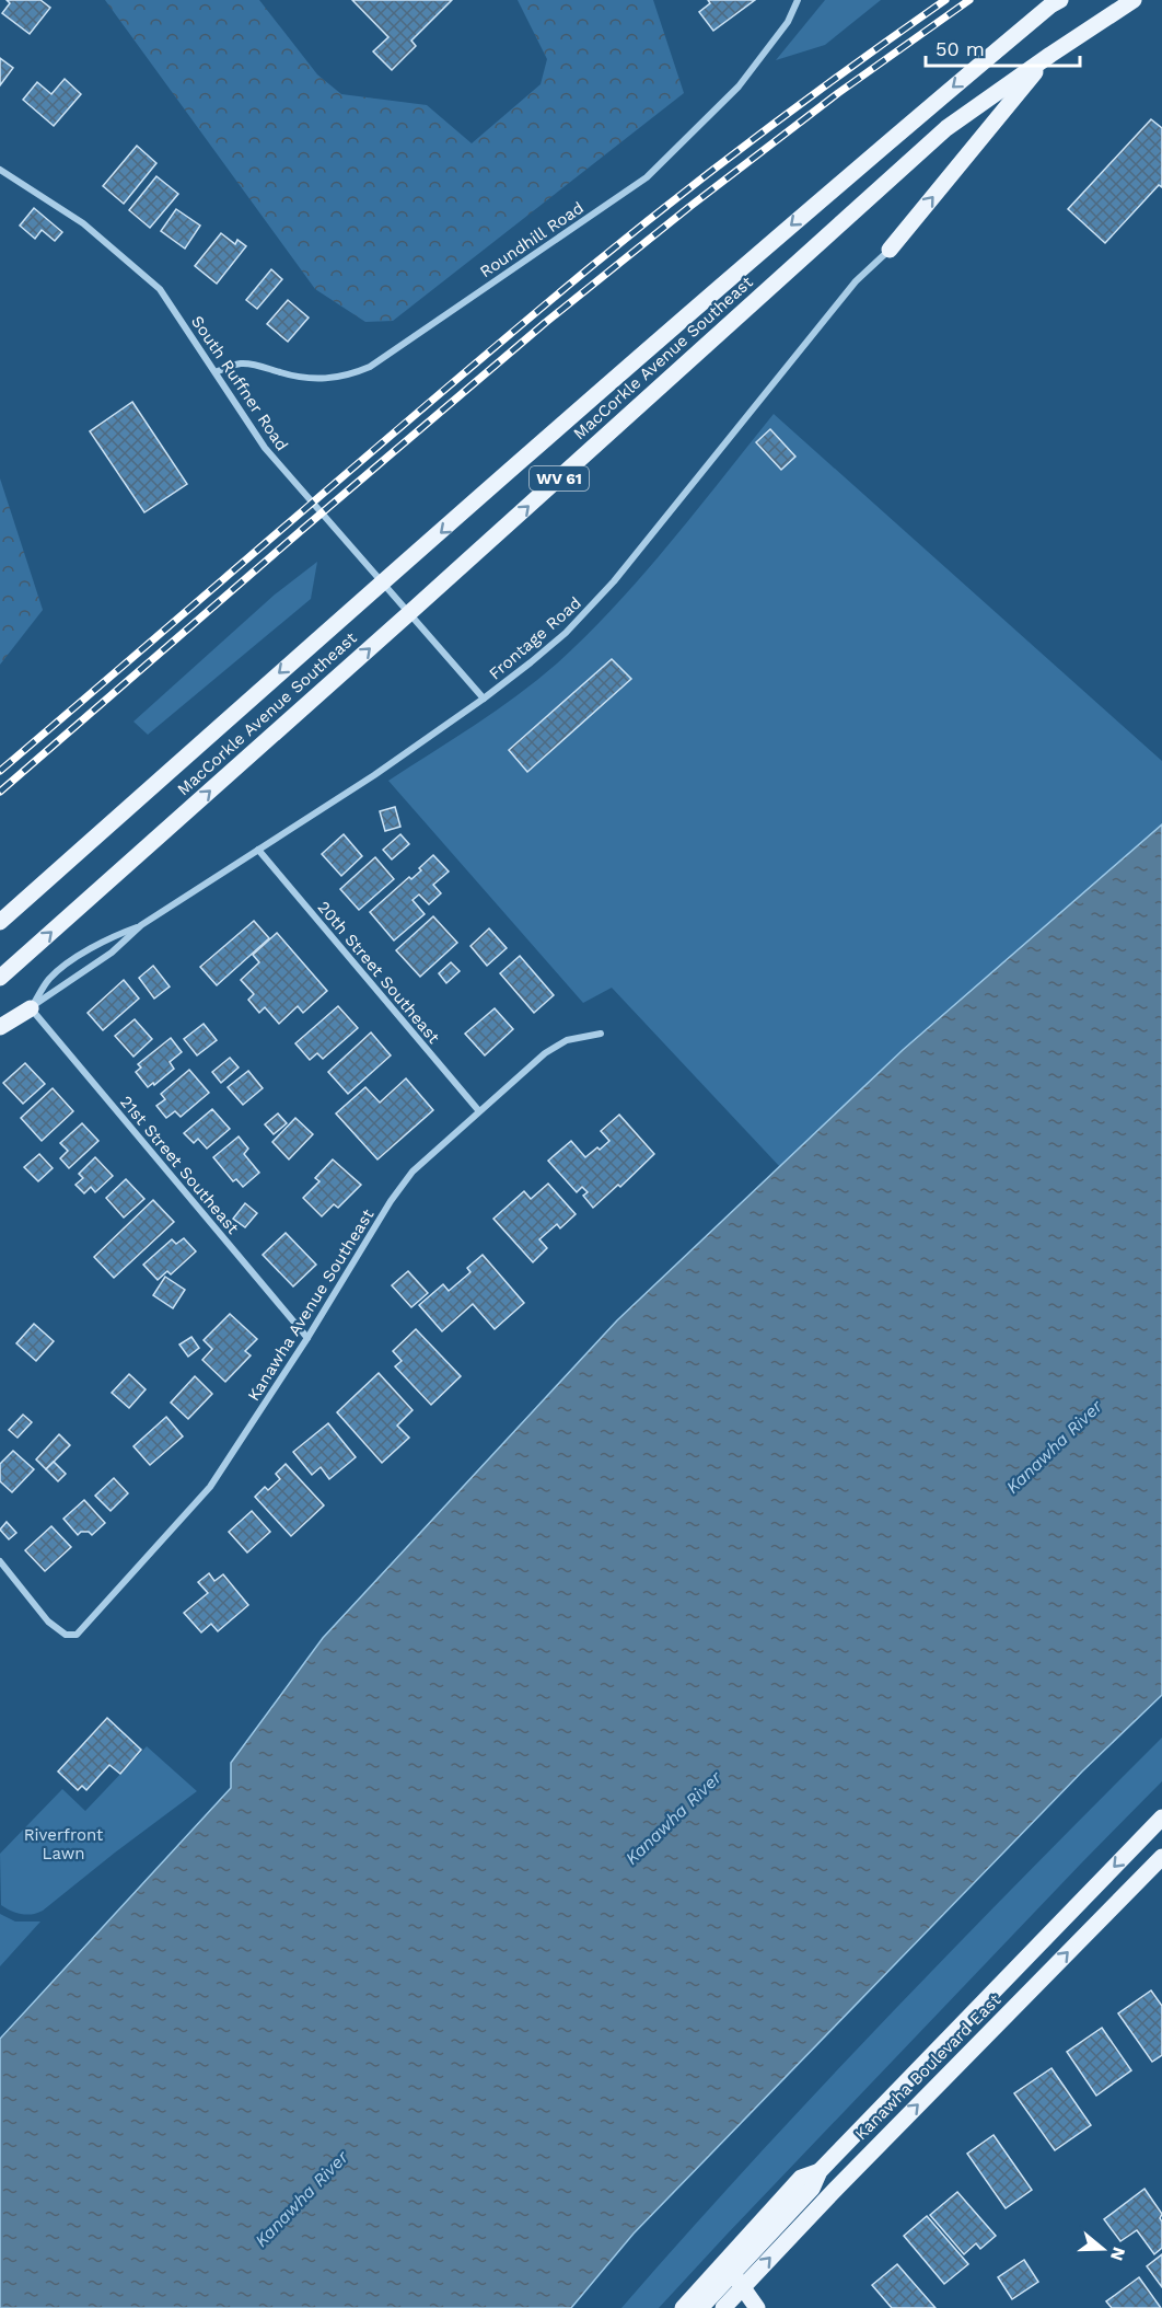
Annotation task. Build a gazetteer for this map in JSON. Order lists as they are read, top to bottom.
{
  "streets": {
    "main road": ["MacCorkle Avenue Southeast", "WV 61", "Kanawha Boulevard East"],
    "street": [
      "Roundhill Road",
      "South Ruffner Road",
      "Frontage Road",
      "20th Street Southeast",
      "21st Street Southeast",
      "Kanawha Avenue Southeast"
    ]
  },
  "crossings": [
    ["Roundhill Road", "South Ruffner Road"],
    ["MacCorkle Avenue Southeast", "South Ruffner Road"],
    ["South Ruffner Road", "Frontage Road"],
    ["Frontage Road", "20th Street Southeast"],
    ["Frontage Road", "21st Street Southeast"],
    ["20th Street Southeast", "Kanawha Avenue Southeast"],
    ["21st Street Southeast", "Kanawha Avenue Southeast"]
  ],
  "water": ["Kanawha River"],
  "parks": ["Riverfront Lawn"],
  "scale_bar": "50 m",
  "north": "right"
}
